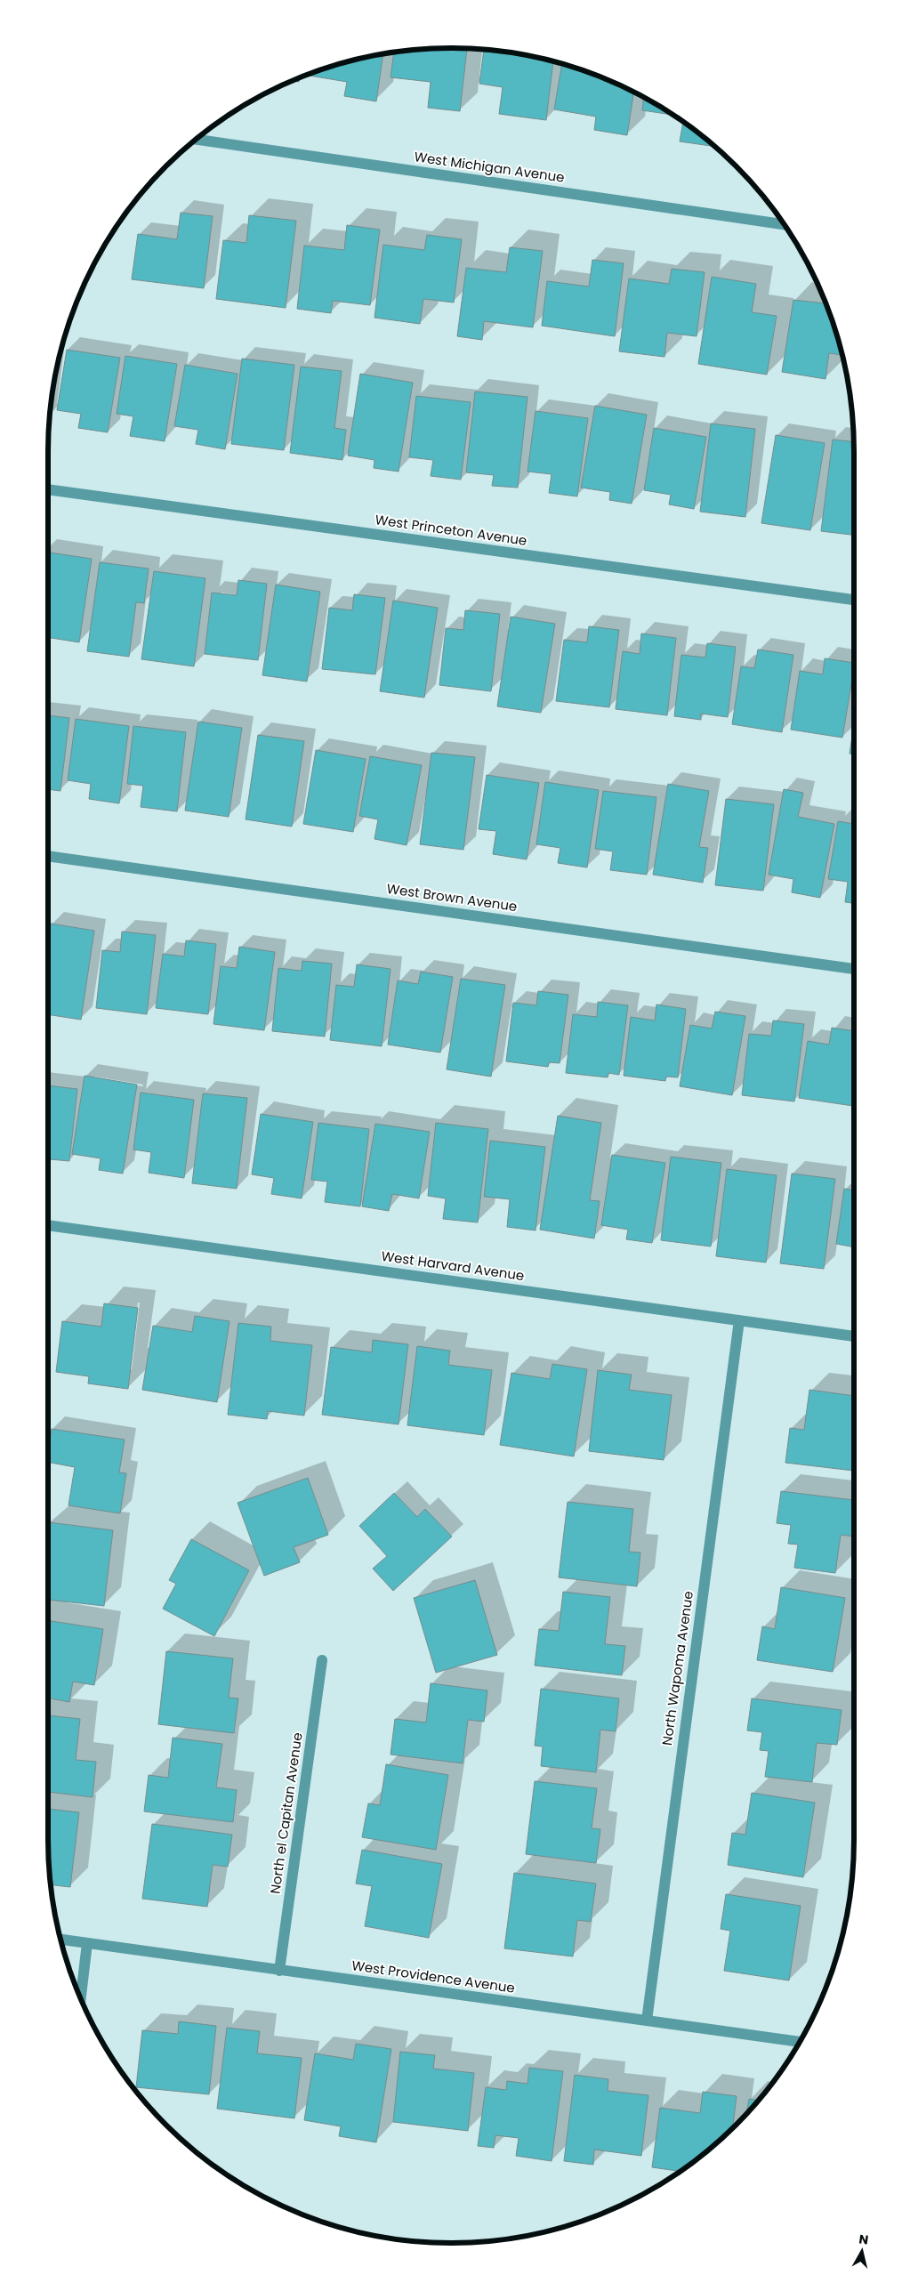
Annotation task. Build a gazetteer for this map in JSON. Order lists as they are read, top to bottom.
{
  "streets": {
    "street": [
      "West Michigan Avenue",
      "West Princeton Avenue",
      "West Brown Avenue",
      "West Harvard Avenue",
      "North Wapoma Avenue",
      "North el Capitan Avenue",
      "West Providence Avenue"
    ]
  },
  "crossings": [
    ["West Harvard Avenue", "North Wapoma Avenue"],
    ["North Wapoma Avenue", "West Providence Avenue"],
    ["North el Capitan Avenue", "West Providence Avenue"]
  ],
  "north": "top"
}
